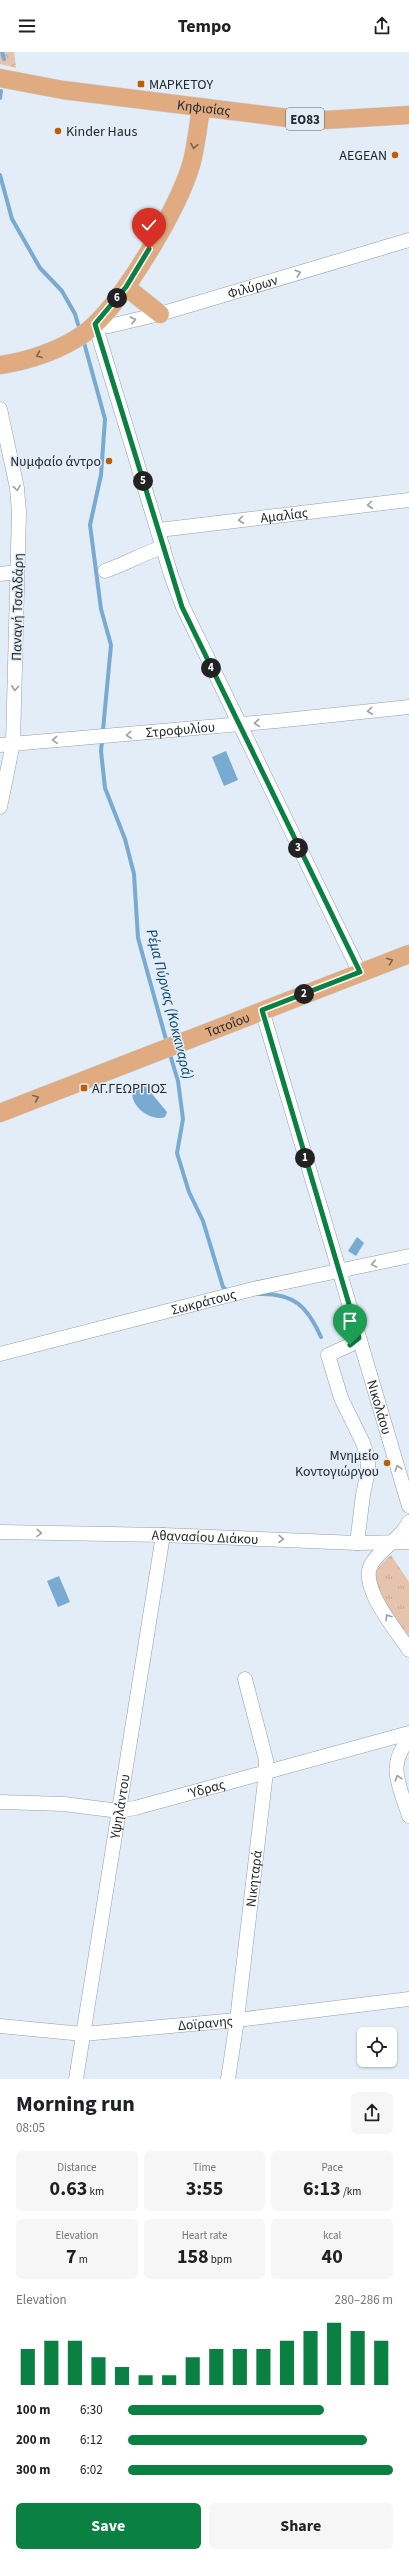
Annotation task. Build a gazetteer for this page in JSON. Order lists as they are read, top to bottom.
{
  "streets": {
    "main road": ["Κηφισίας", "ΕΟ83", "Τατοΐου"],
    "street": [
      "Φιλύρων",
      "Αμαλίας",
      "Παναγή Τσαλδάρη",
      "Στροφυλίου",
      "Σωκράτους",
      "Νικολάου",
      "Αθανασίου Διάκου",
      "Ύδρας",
      "Υψηλάντου",
      "Νικηταρά",
      "Δοϊρανης"
    ]
  },
  "crossings": [
    ["Παναγή Τσαλδάρη", "Στροφυλίου"],
    ["Τατοΐου", "Νικολάου"],
    ["Σωκράτους", "Νικολάου"],
    ["Αθανασίου Διάκου", "Υψηλάντου"],
    ["Ύδρας", "Υψηλάντου"],
    ["Ύδρας", "Νικηταρά"],
    ["Υψηλάντου", "Δοϊρανης"],
    ["Νικηταρά", "Δοϊρανης"]
  ],
  "one_way": [
    "Φιλύρων",
    "Αμαλίας",
    "Παναγή Τσαλδάρη",
    "Στροφυλίου",
    "Τατοΐου",
    "Αθανασίου Διάκου"
  ],
  "water": ["Ρέμα Πύρνας (Κοκκιναρά)"],
  "places": {
    "transit": ["ΜΑΡΚΕΤΟΥ", "ΑΓ.ΓΕΩΡΓΙΟΣ"],
    "other": [
      "Kinder Haus",
      "AEGEAN",
      "Νυμφαίο άντρο",
      "Μνημείο Κοντογιώργου"
    ]
  },
  "page": {
    "header": "Tempo",
    "pins": [
      "6",
      "5",
      "4",
      "3",
      "2",
      "1"
    ],
    "heading": ["Morning run", "08:05"],
    "stats": [
      ["Distance", "0.63 km"],
      ["Time", "3:55"],
      ["Pace", "6:13 /km"],
      ["Elevation", "7 m"],
      ["Heart rate", "158 bpm"],
      ["kcal", "40"]
    ],
    "chart": ["Elevation", "280–286 m"],
    "list": [
      {
        "name": "100 m",
        "note": "6:30"
      },
      {
        "name": "200 m",
        "note": "6:12"
      },
      {
        "name": "300 m",
        "note": "6:02"
      }
    ],
    "buttons": ["Save", "Share"]
  }
}
